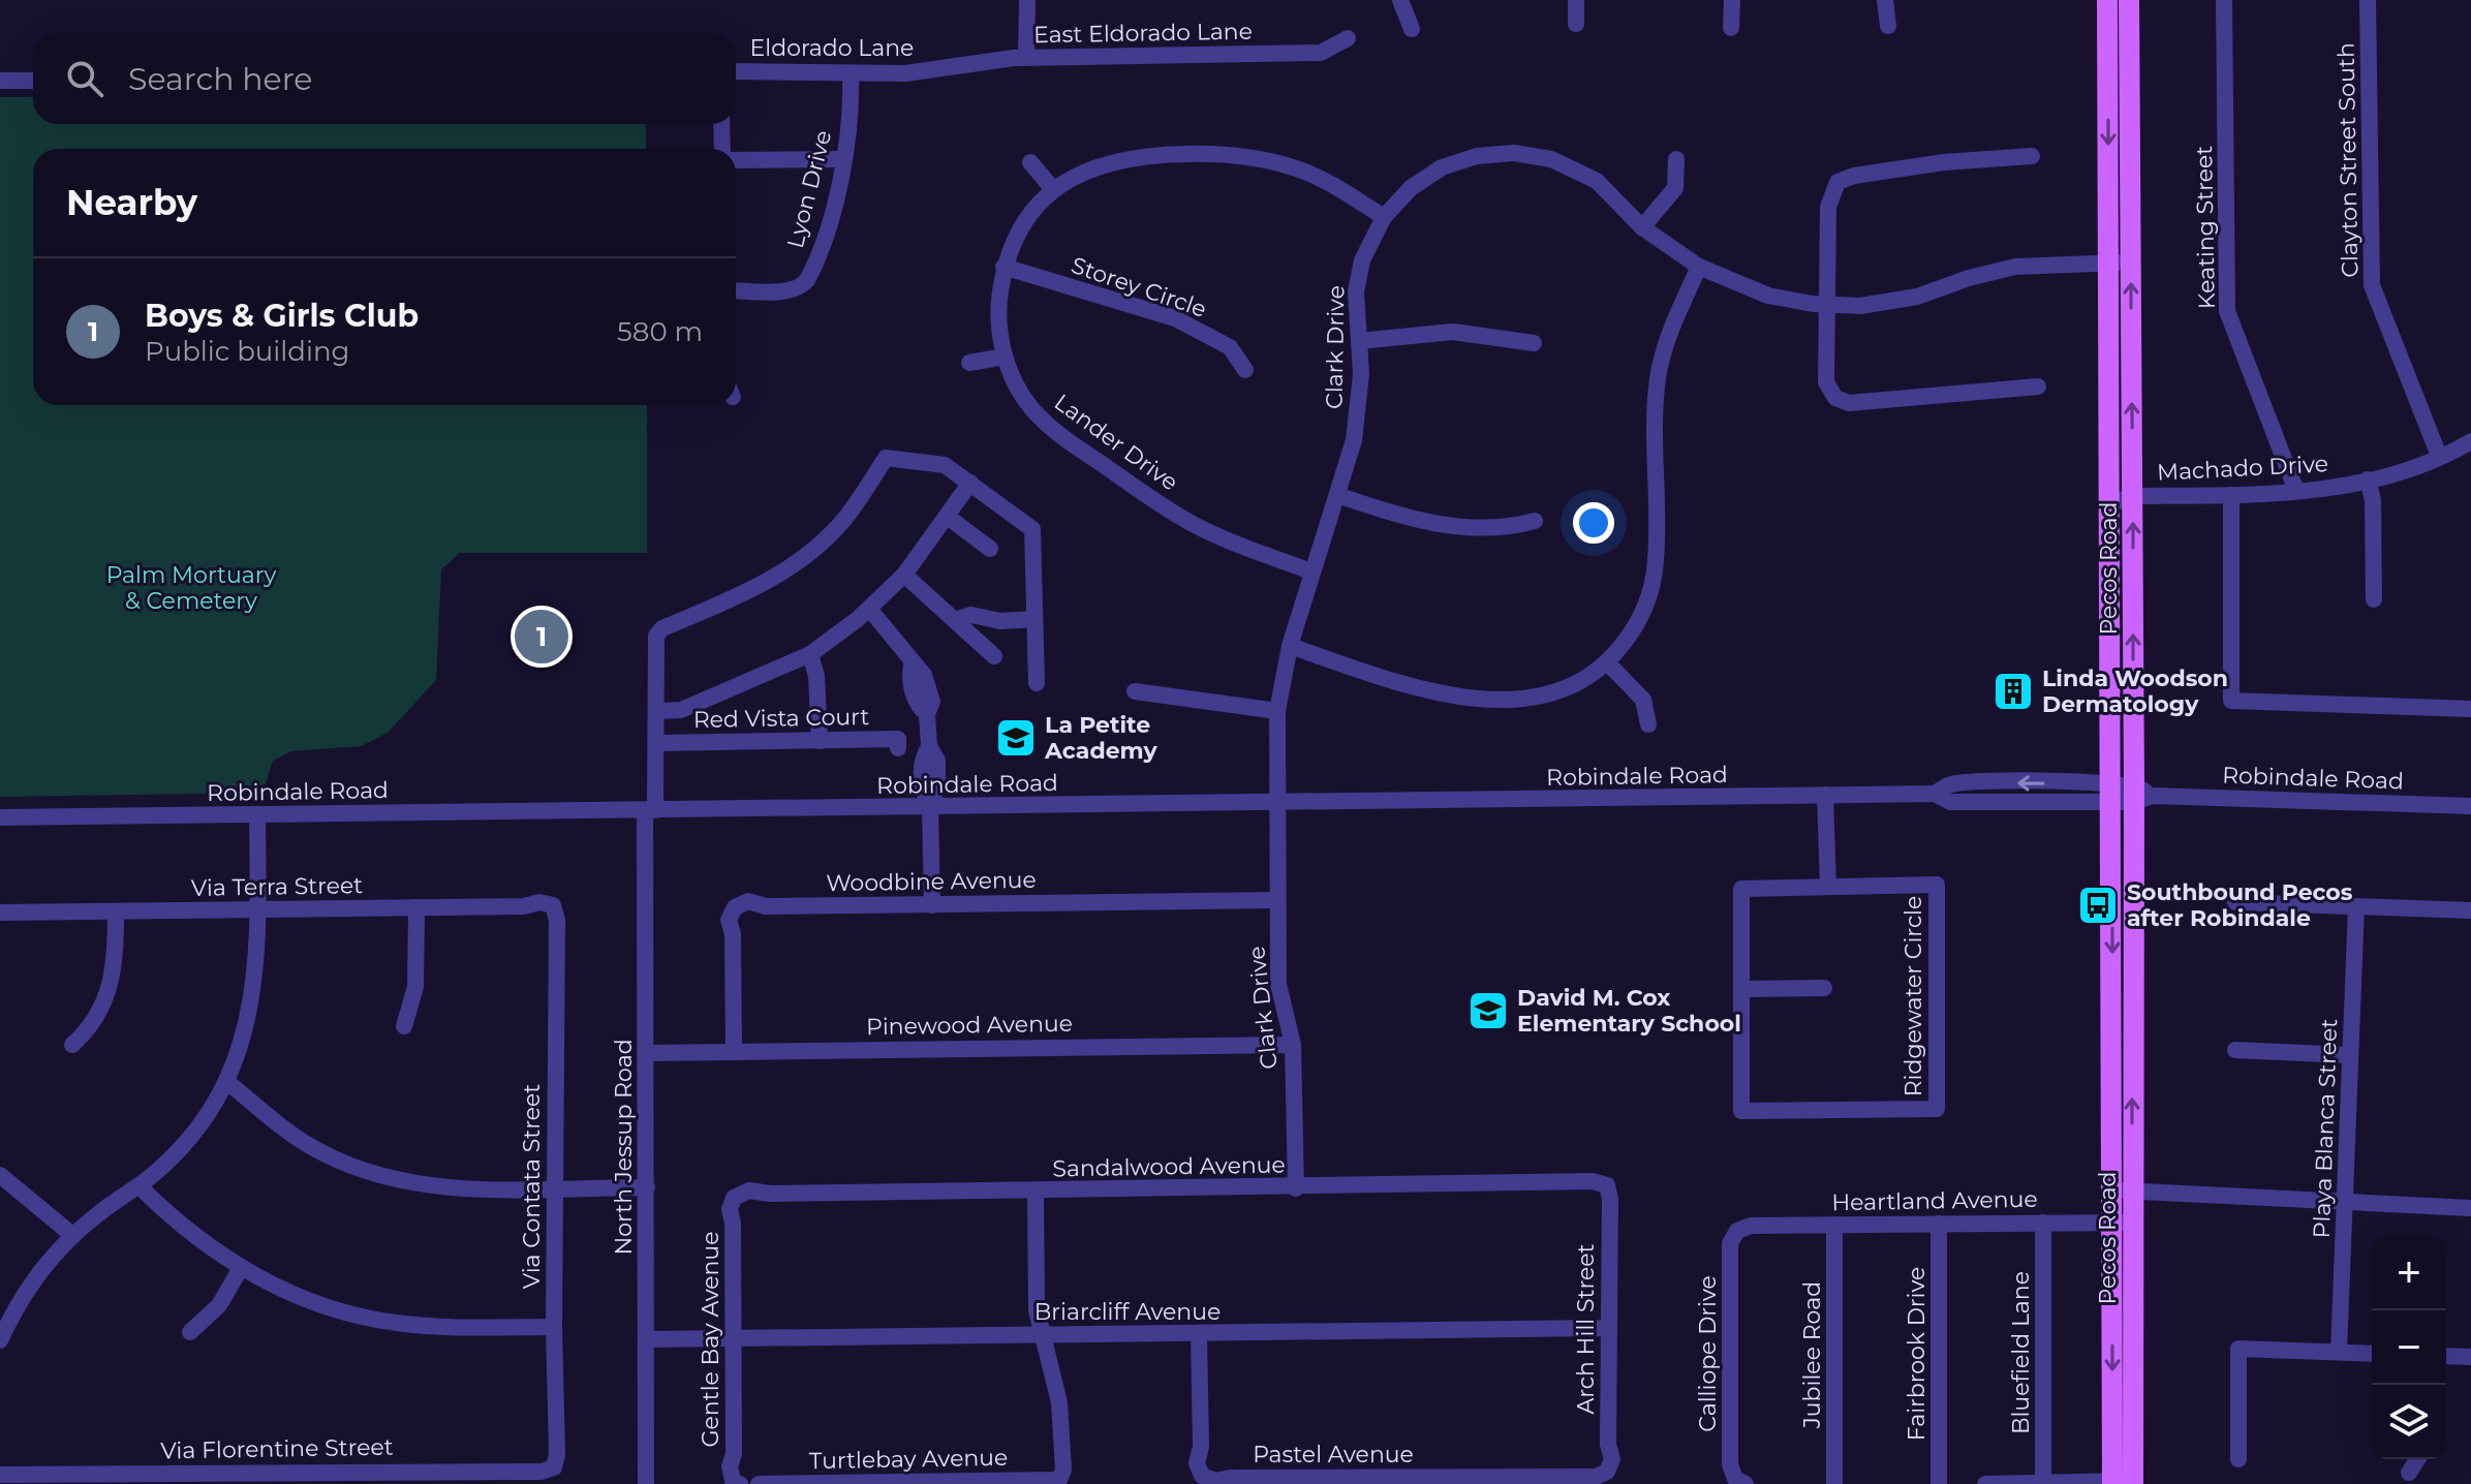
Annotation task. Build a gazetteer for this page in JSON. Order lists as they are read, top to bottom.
{
  "streets": {
    "main road": ["Pecos Road"],
    "street": [
      "East Eldorado Lane",
      "Eldorado Lane",
      "Clayton Street South",
      "Lyon Drive",
      "Keating Street",
      "Storey Circle",
      "Clark Drive",
      "Lander Drive",
      "Machado Drive",
      "Red Vista Court",
      "Robindale Road",
      "Woodbine Avenue",
      "Via Terra Street",
      "Ridgewater Circle",
      "Pinewood Avenue",
      "Playa Blanca Street",
      "North Jessup Road",
      "Sandalwood Avenue",
      "Via Contata Street",
      "Heartland Avenue",
      "Briarcliff Avenue",
      "Arch Hill Street",
      "Gentle Bay Avenue",
      "Bluefield Lane",
      "Calliope Drive",
      "Fairbrook Drive",
      "Jubilee Road",
      "Via Florentine Street",
      "Pastel Avenue",
      "Turtlebay Avenue"
    ]
  },
  "crossings": [
    ["East Eldorado Lane", "Eldorado Lane"],
    ["Eldorado Lane", "Lyon Drive"],
    ["Clayton Street South", "Machado Drive"],
    ["Keating Street", "Machado Drive"],
    ["Storey Circle", "Lander Drive"],
    ["Clark Drive", "Lander Drive"],
    ["Clark Drive", "Pecos Road"],
    ["Clark Drive", "Robindale Road"],
    ["Clark Drive", "Woodbine Avenue"],
    ["Clark Drive", "Pinewood Avenue"],
    ["Clark Drive", "Sandalwood Avenue"],
    ["Machado Drive", "Pecos Road"],
    ["Pecos Road", "Robindale Road"],
    ["Pecos Road", "Heartland Avenue"],
    ["Red Vista Court", "North Jessup Road"],
    ["Robindale Road", "North Jessup Road"],
    ["Woodbine Avenue", "Pinewood Avenue"],
    ["Via Terra Street", "Via Contata Street"],
    ["Pinewood Avenue", "North Jessup Road"],
    ["North Jessup Road", "Briarcliff Avenue"],
    ["Sandalwood Avenue", "Arch Hill Street"],
    ["Sandalwood Avenue", "Gentle Bay Avenue"],
    ["Via Contata Street", "Via Florentine Street"],
    ["Heartland Avenue", "Bluefield Lane"],
    ["Heartland Avenue", "Calliope Drive"],
    ["Heartland Avenue", "Fairbrook Drive"],
    ["Heartland Avenue", "Jubilee Road"],
    ["Briarcliff Avenue", "Arch Hill Street"],
    ["Briarcliff Avenue", "Gentle Bay Avenue"],
    ["Briarcliff Avenue", "Pastel Avenue"],
    ["Briarcliff Avenue", "Turtlebay Avenue"],
    ["Arch Hill Street", "Pastel Avenue"]
  ],
  "parks": ["Palm Mortuary & Cemetery"],
  "places": {
    "building": ["Linda Woodson Dermatology"],
    "school or university": ["La Petite Academy", "David M. Cox Elementary School"],
    "bus stop": ["Southbound Pecos after Robindale"]
  },
  "page": {
    "search": "Search here",
    "heading": "Nearby",
    "list": [
      {
        "mark": "1",
        "name": "Boys & Girls Club",
        "note": "Public building",
        "value": "580 m"
      }
    ],
    "pins": "1",
    "map_buttons": ["+", "−"]
  }
}
